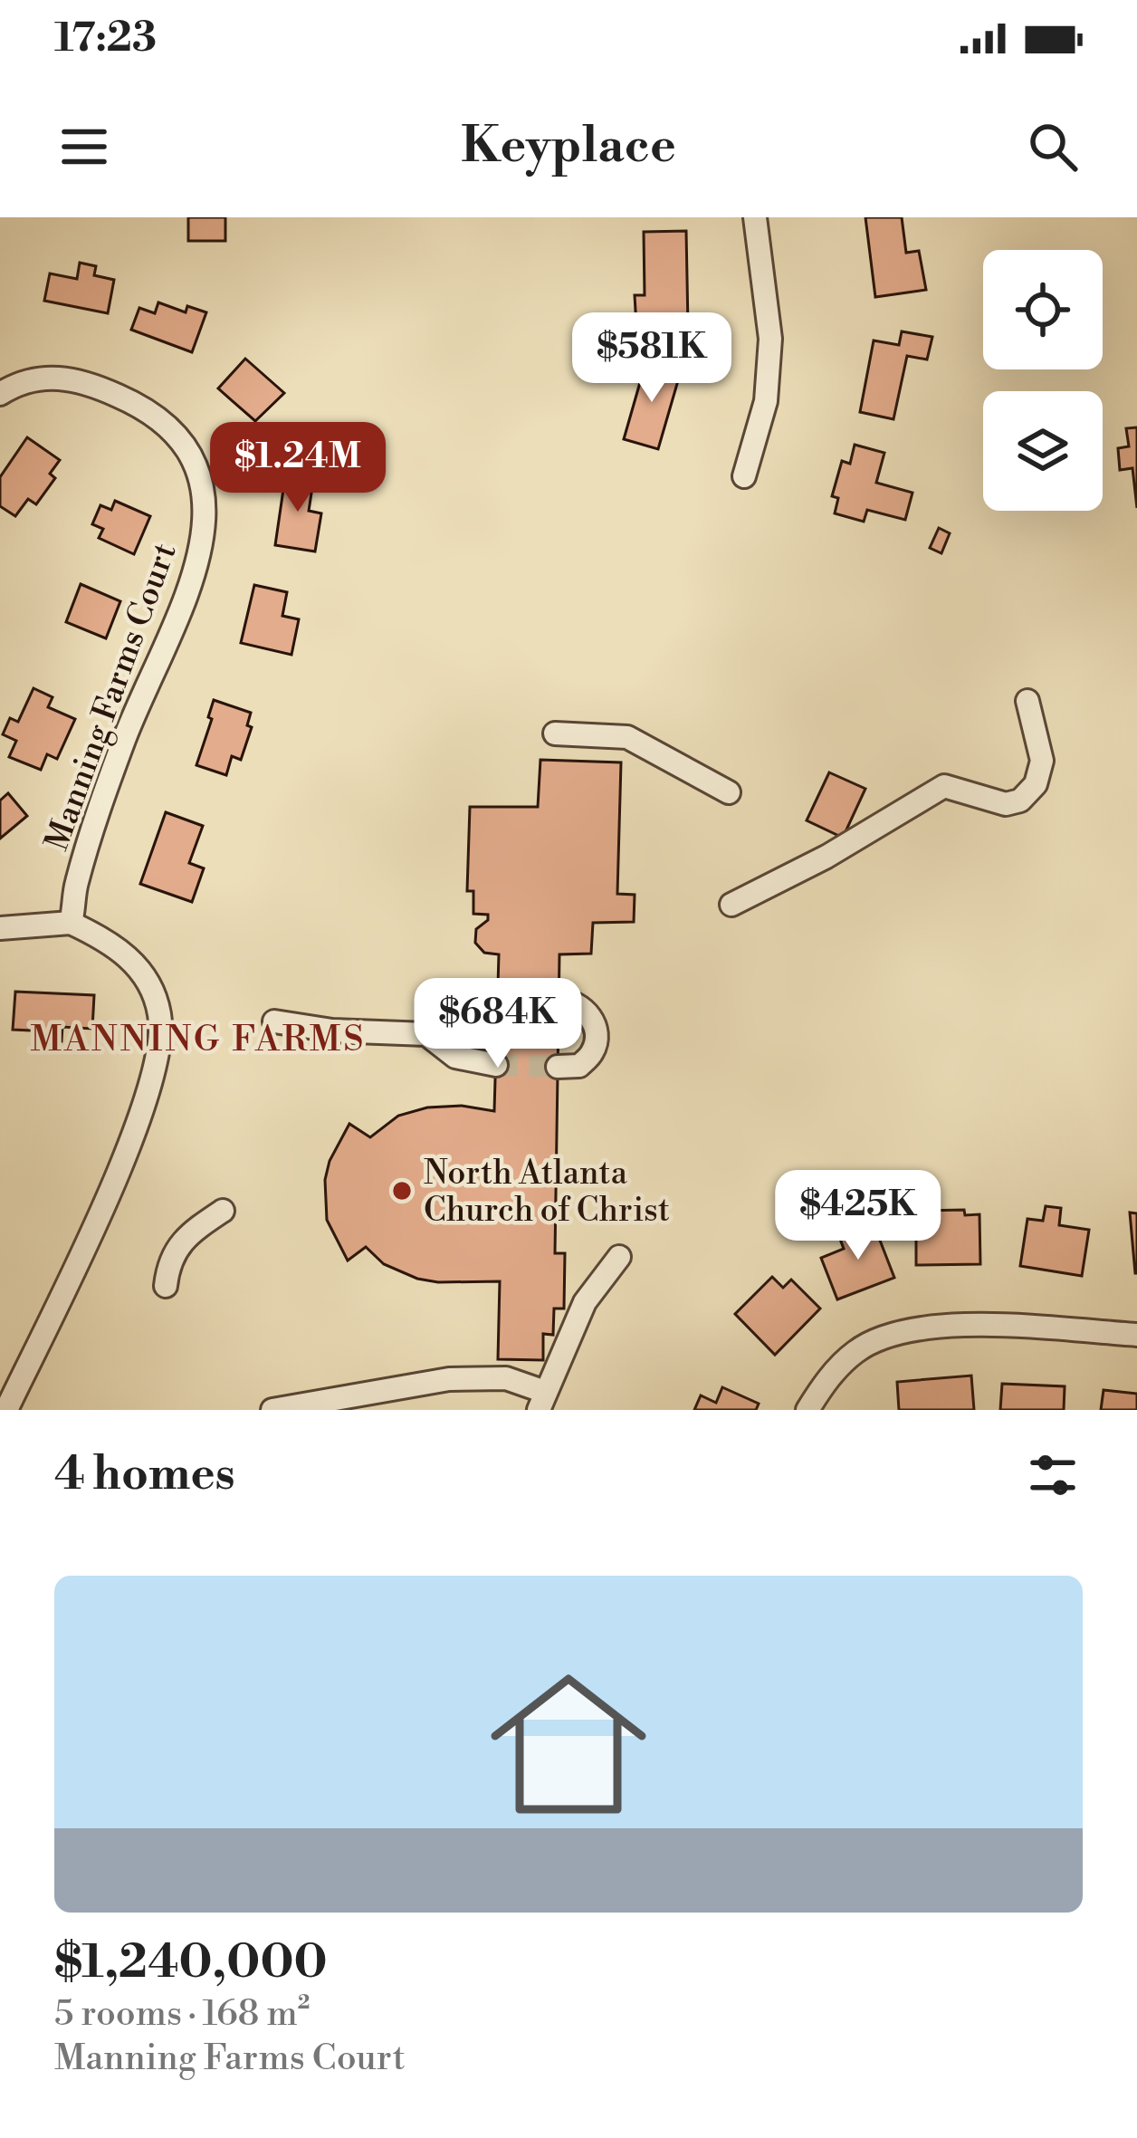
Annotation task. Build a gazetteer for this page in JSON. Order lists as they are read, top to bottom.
{
  "streets": {
    "street": ["Manning Farms Court"]
  },
  "districts": ["MANNING FARMS"],
  "places": ["North Atlanta Church of Christ"],
  "page": {
    "status": "17:23",
    "header": "Keyplace",
    "price": [
      "$581K",
      "$1.24M",
      "$684K",
      "$425K"
    ],
    "heading": "4 homes",
    "list": [
      {
        "name": "$1,240,000",
        "note": "5 rooms · 168 m² · Manning Farms Court"
      }
    ]
  }
}
